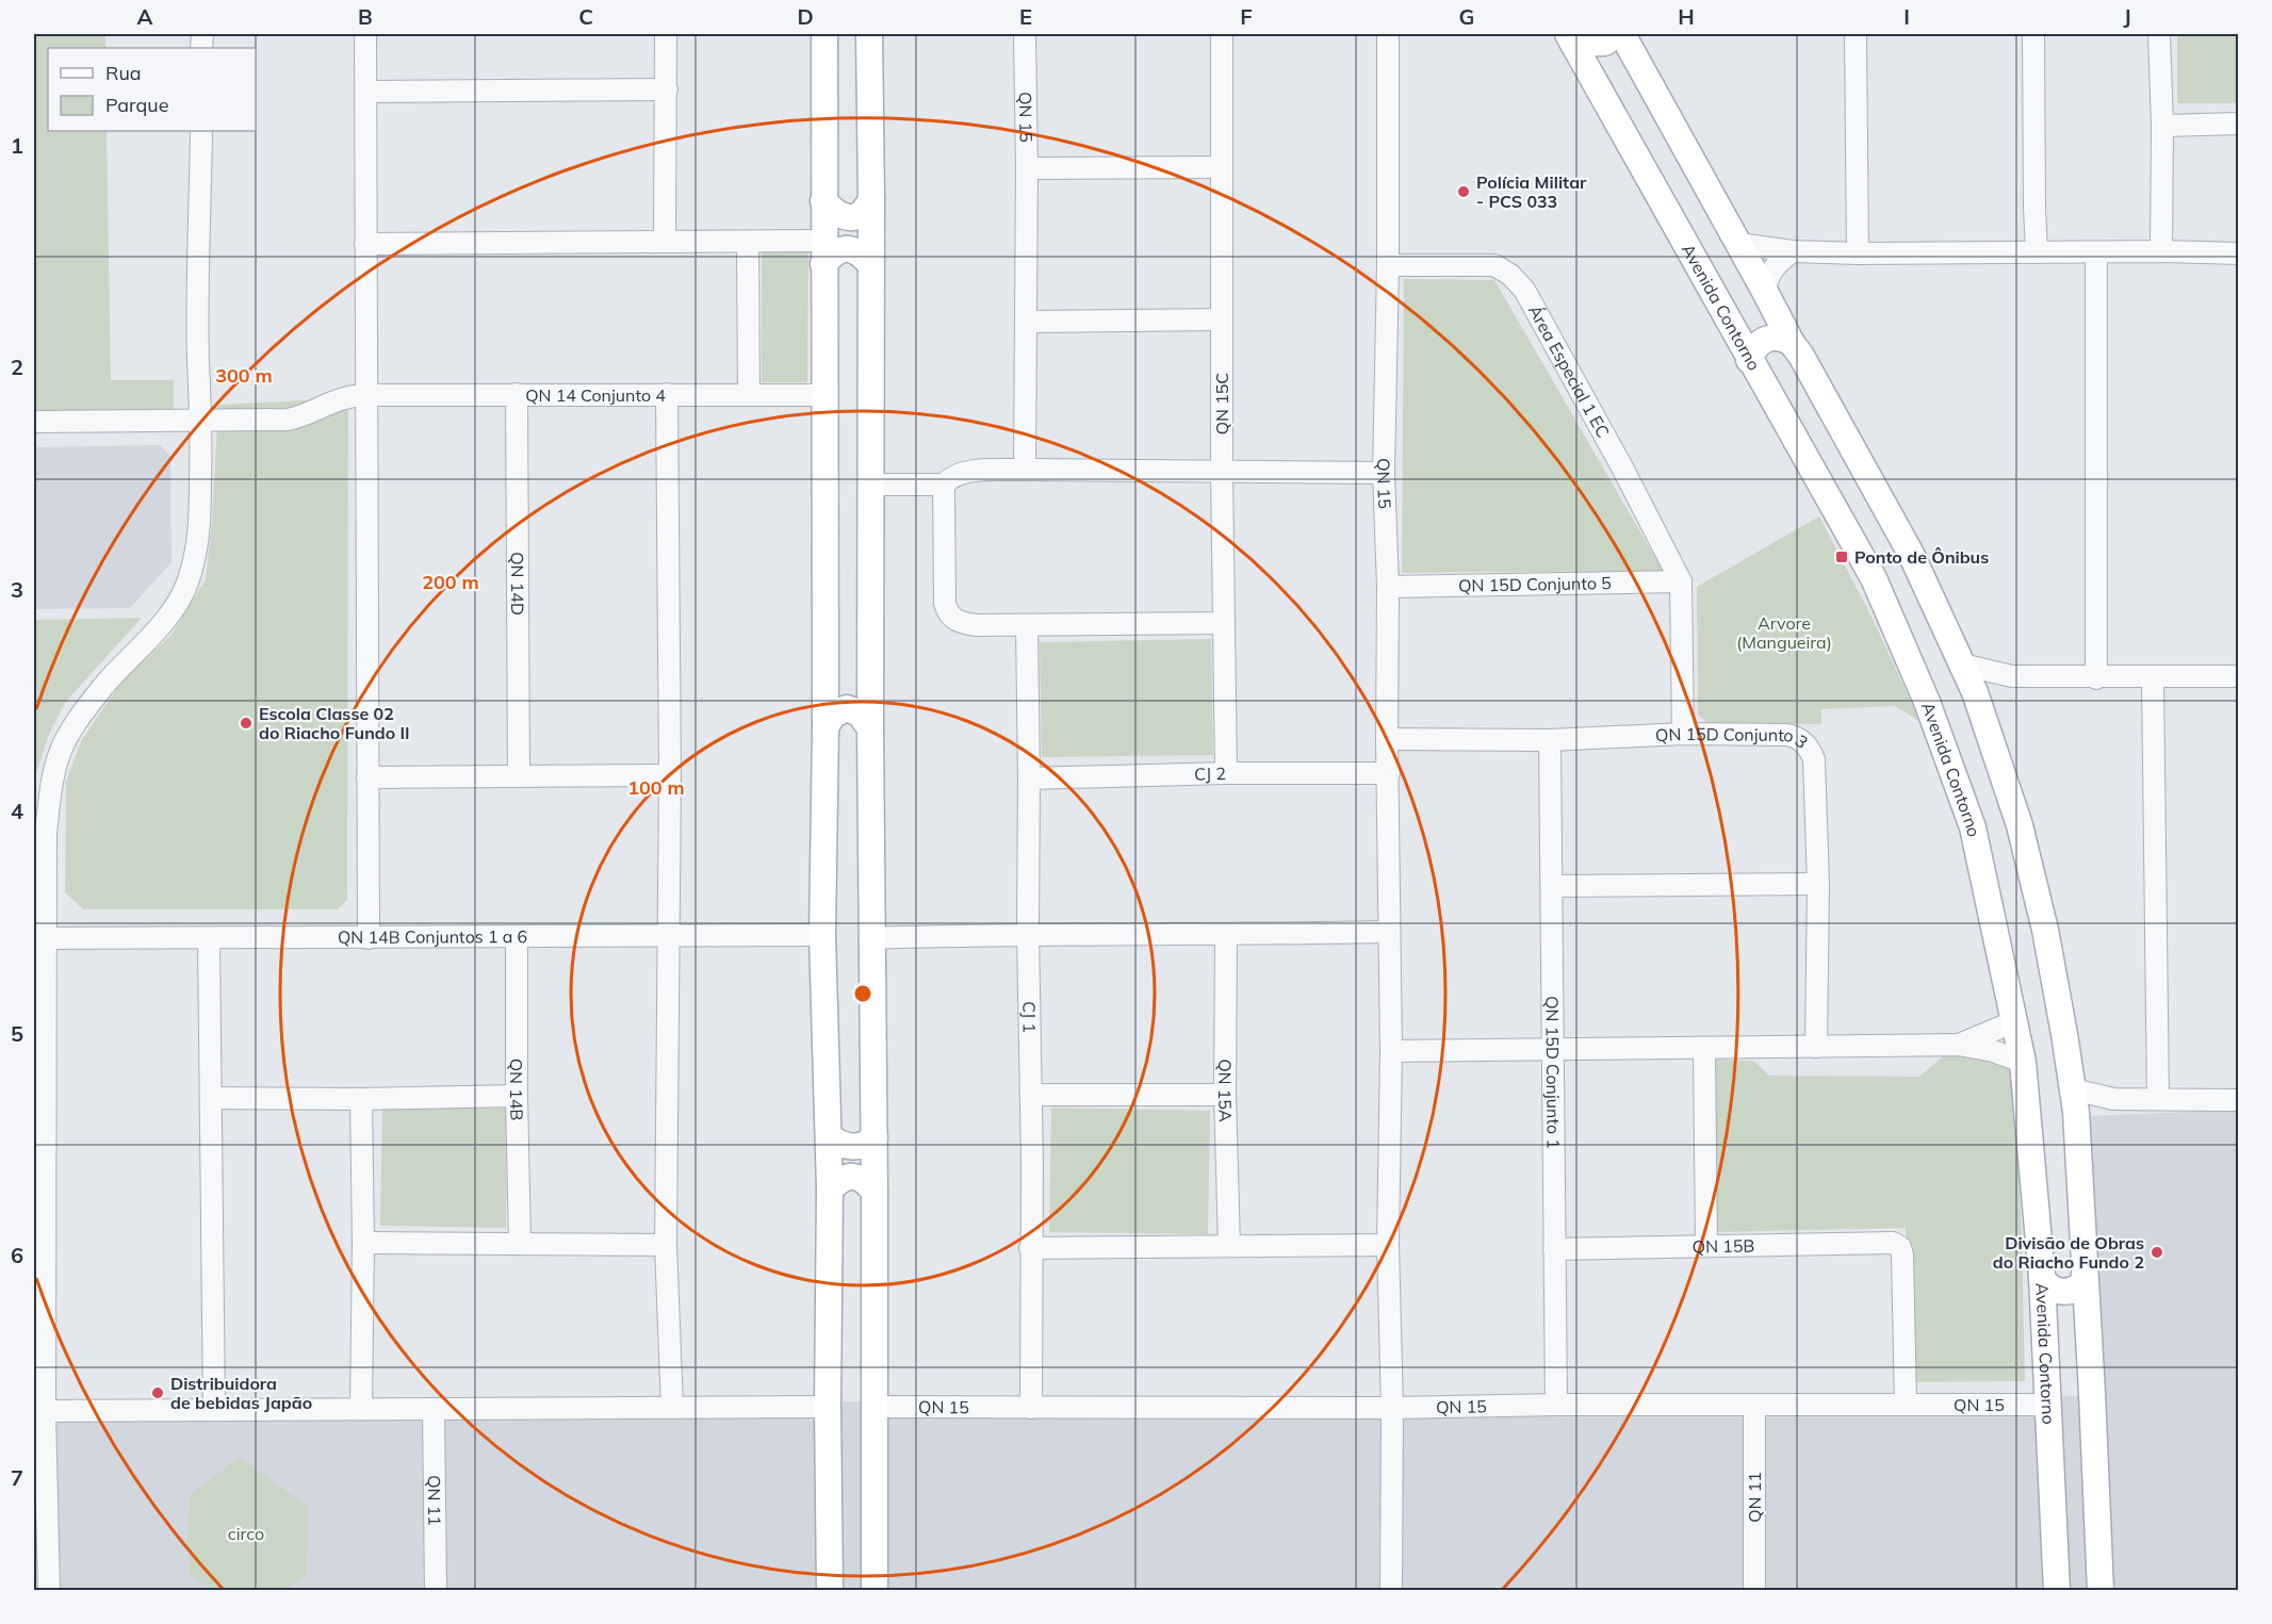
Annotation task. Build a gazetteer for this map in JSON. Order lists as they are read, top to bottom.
{
  "streets": {
    "main road": ["Avenida Contorno"],
    "street": [
      "QN 15",
      "Área Especial 1 EC",
      "QN 14 Conjunto 4",
      "QN 15C",
      "QN 14D",
      "QN 15D Conjunto 5",
      "QN 15D Conjunto 3",
      "CJ 2",
      "QN 14B Conjuntos 1 a 6",
      "CJ 1",
      "QN 15D Conjunto 1",
      "QN 14B",
      "QN 15A",
      "QN 15B",
      "QN 11"
    ]
  },
  "crossings": [
    ["QN 15", "Avenida Contorno"],
    ["QN 15", "Área Especial 1 EC"],
    ["QN 15", "QN 15D Conjunto 5"],
    ["QN 15", "QN 15D Conjunto 3"],
    ["QN 15", "CJ 2"],
    ["QN 15", "CJ 1"],
    ["QN 15", "QN 15D Conjunto 1"],
    ["QN 15", "QN 15B"],
    ["QN 15", "QN 11"],
    ["Área Especial 1 EC", "QN 15D Conjunto 5"],
    ["QN 14 Conjunto 4", "QN 14D"],
    ["QN 15C", "CJ 2"],
    ["QN 15D Conjunto 3", "QN 15D Conjunto 1"],
    ["CJ 2", "CJ 1"],
    ["QN 14B Conjuntos 1 a 6", "QN 14B"],
    ["QN 15D Conjunto 1", "QN 15B"]
  ],
  "parks": ["Arvore (Mangueira)", "circo"],
  "places": {
    "other": [
      "Polícia Militar - PCS 033",
      "Escola Classe 02 do Riacho Fundo II",
      "Divisão de Obras do Riacho Fundo 2",
      "Distribuidora de bebidas Japão"
    ],
    "transit": ["Ponto de Ônibus"]
  },
  "legend": ["Rua", "Parque"],
  "grid": {
    "columns": [
      "A",
      "B",
      "C",
      "D",
      "E",
      "F",
      "G",
      "H",
      "I",
      "J"
    ],
    "rows": [
      "1",
      "2",
      "3",
      "4",
      "5",
      "6",
      "7"
    ]
  },
  "rings": ["300 m", "200 m", "100 m"]
}
